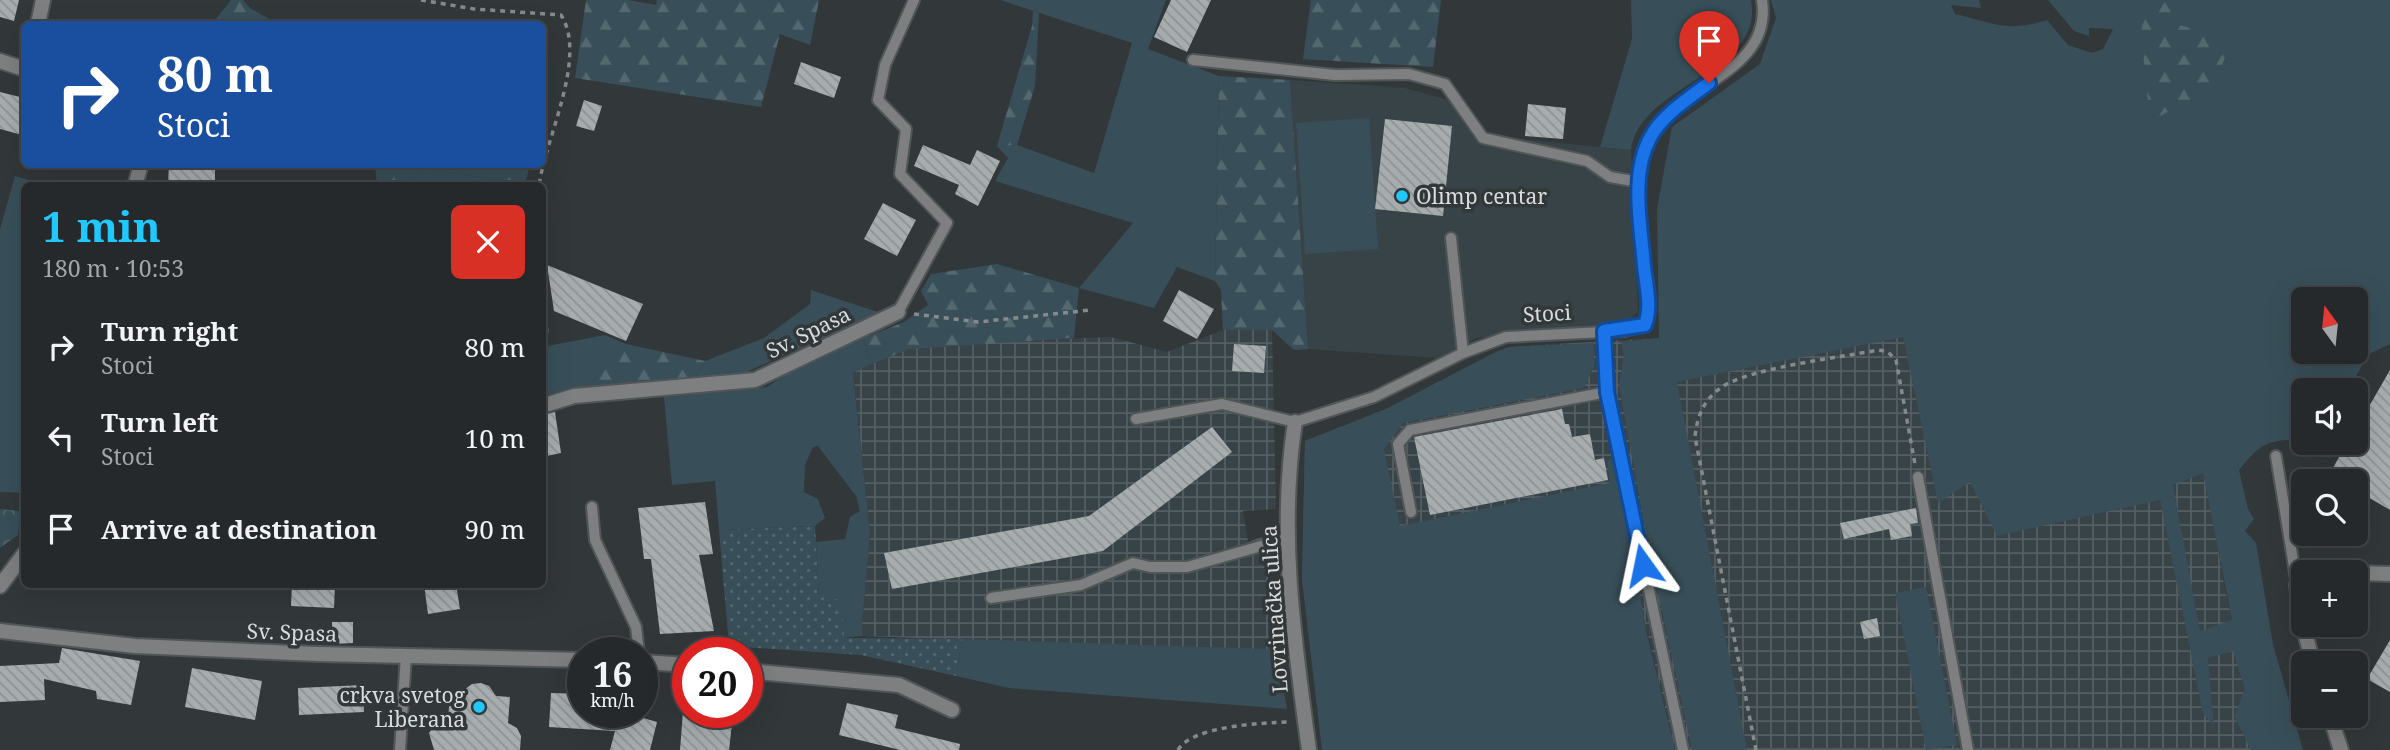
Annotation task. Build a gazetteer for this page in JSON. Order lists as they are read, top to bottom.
{
  "streets": {
    "street": ["Sv. Spasa", "Lovrinačka ulica"],
    "lane": ["Stoci"]
  },
  "crossings": [
    ["Stoci", "Lovrinačka ulica"]
  ],
  "places": ["Olimp centar", "crkva svetog Liberana"],
  "north": "top",
  "page": {
    "turn": ["80 m", "Stoci"],
    "heading": ["1 min", "180 m · 10:53"],
    "map_buttons": ["+", "−"],
    "list": [
      {
        "name": "Turn right",
        "note": "Stoci",
        "value": "80 m"
      },
      {
        "name": "Turn left",
        "note": "Stoci",
        "value": "10 m"
      },
      {
        "name": "Arrive at destination",
        "value": "90 m"
      }
    ],
    "speed": "16 km/h",
    "limit": "20"
  }
}
